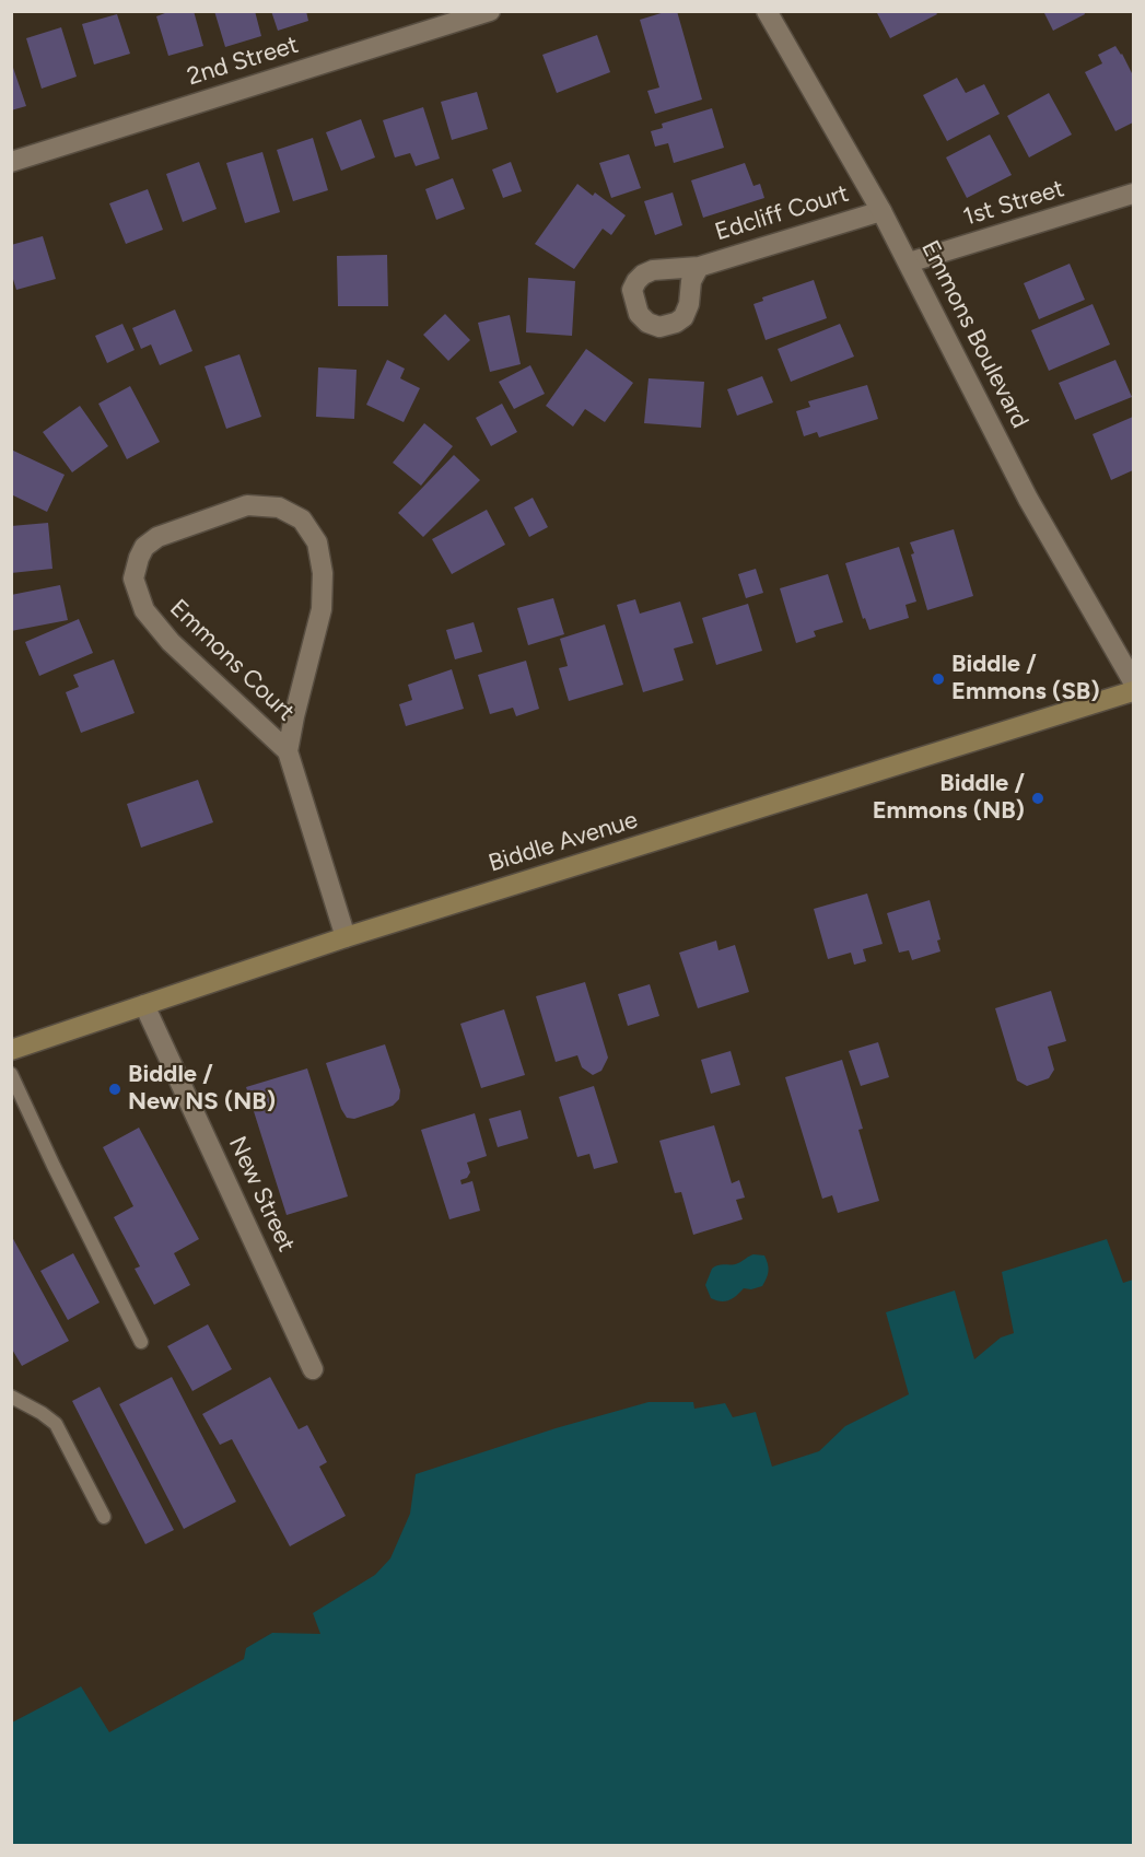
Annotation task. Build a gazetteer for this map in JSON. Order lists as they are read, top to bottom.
{
  "streets": {
    "main road": ["Biddle Avenue"],
    "street": [
      "2nd Street",
      "1st Street",
      "Edcliff Court",
      "Emmons Boulevard",
      "Emmons Court",
      "New Street"
    ]
  },
  "crossings": [
    ["1st Street", "Emmons Boulevard"],
    ["Edcliff Court", "Emmons Boulevard"],
    ["Emmons Court", "Biddle Avenue"],
    ["Biddle Avenue", "New Street"]
  ],
  "places": ["Biddle / Emmons (SB)", "Biddle / Emmons (NB)", "Biddle / New NS (NB)"]
}
